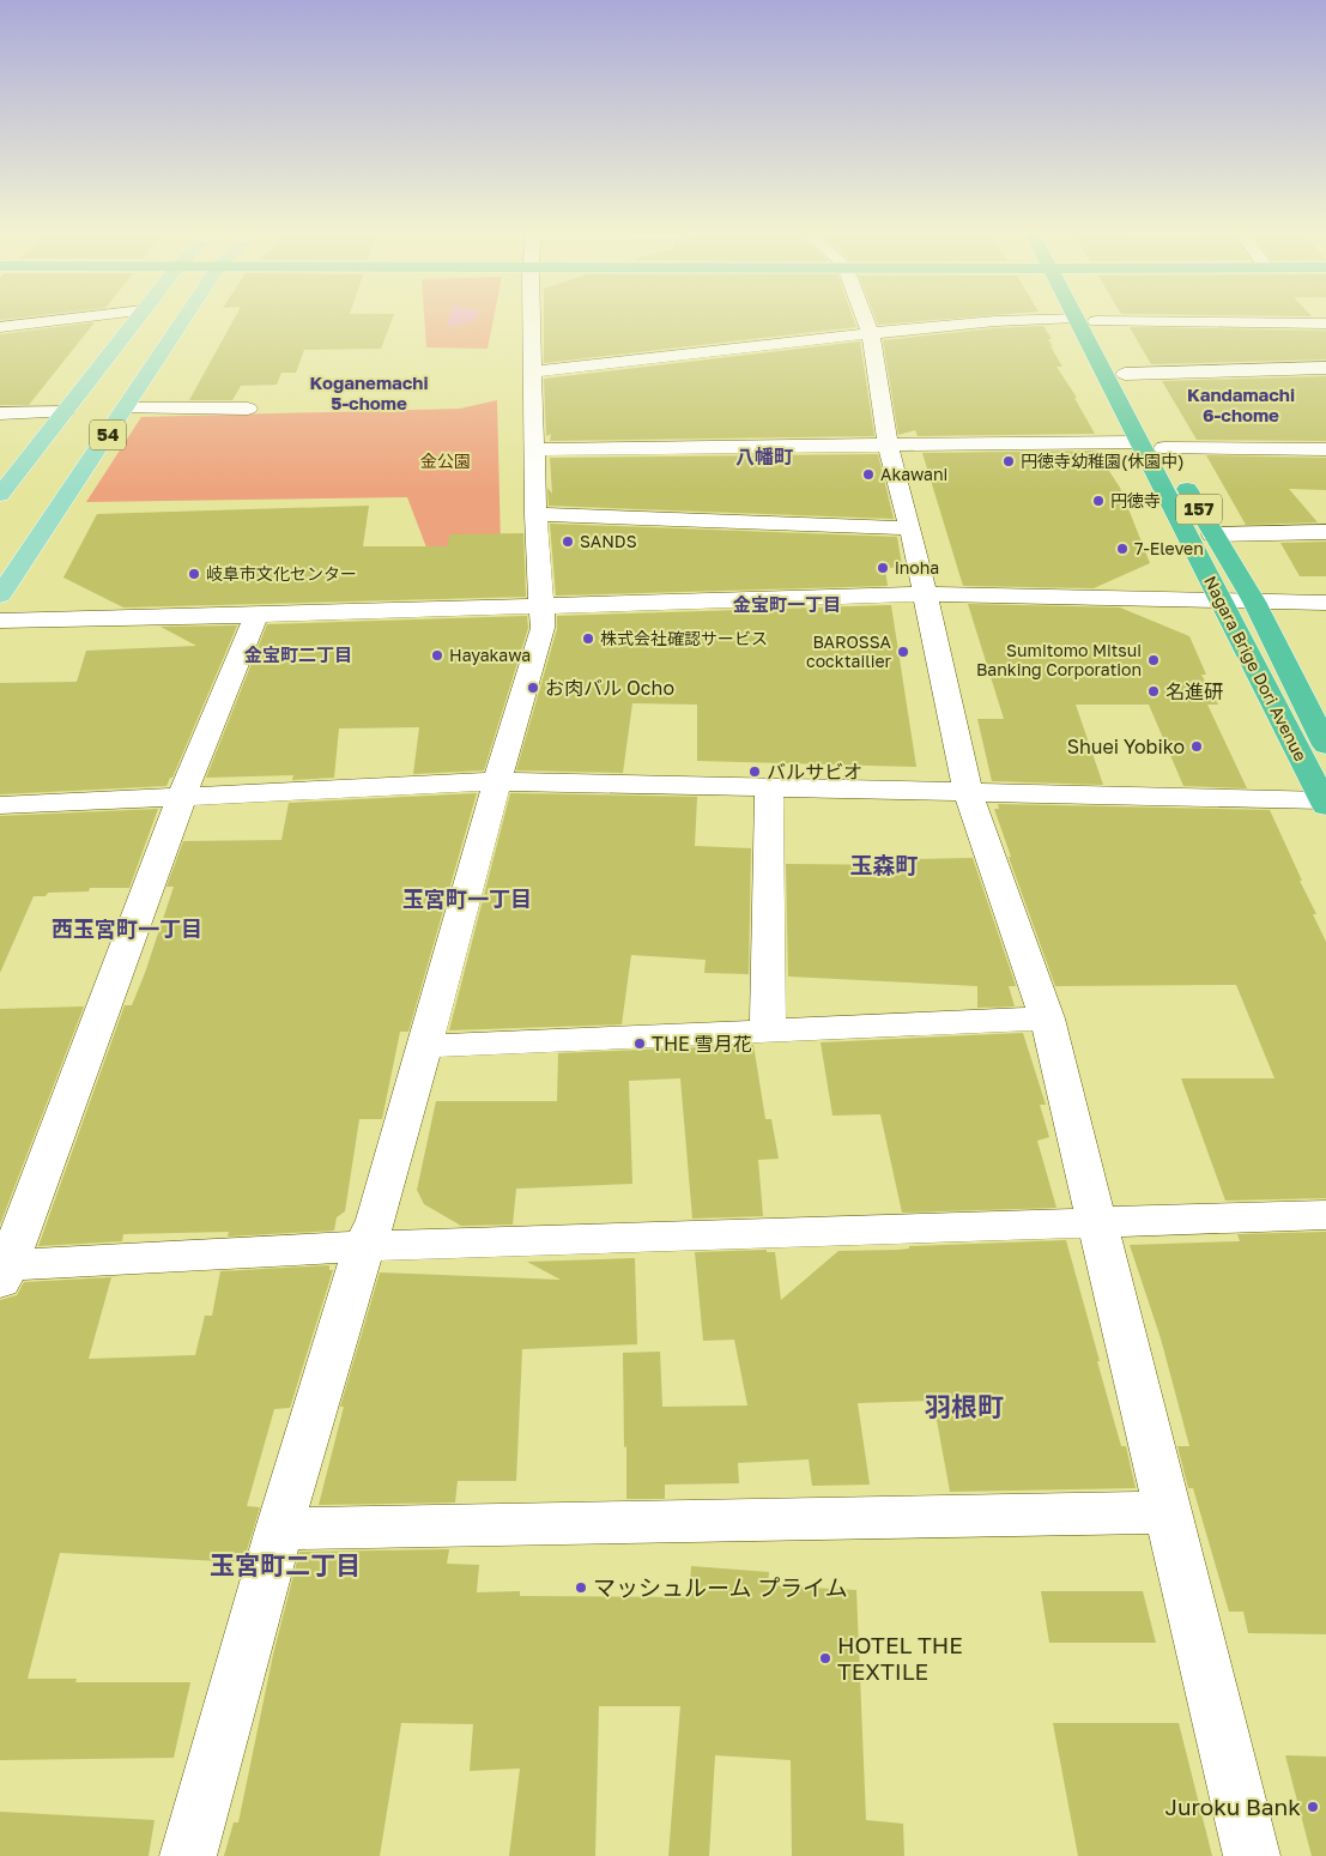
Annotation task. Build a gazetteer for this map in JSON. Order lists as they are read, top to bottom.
{
  "streets": {
    "highway": ["157", "Nagara Brige Dori Avenue"],
    "main road": ["54"]
  },
  "districts": [
    "Koganemachi 5-chome",
    "Kandamachi 6-chome",
    "八幡町",
    "金宝町一丁目",
    "金宝町二丁目",
    "玉森町",
    "玉宮町一丁目",
    "西玉宮町一丁目",
    "羽根町",
    "玉宮町二丁目"
  ],
  "parks": ["金公園"],
  "places": [
    "円徳寺幼稚園(休園中)",
    "Akawani",
    "円徳寺",
    "SANDS",
    "7-Eleven",
    "inoha",
    "岐阜市文化センター",
    "株式会社確認サービス",
    "BAROSSA cocktailier",
    "Hayakawa",
    "Sumitomo Mitsui Banking Corporation",
    "お肉バル Ocho",
    "名進研",
    "Shuei Yobiko",
    "バルサビオ",
    "THE 雪月花",
    "マッシュルーム プライム",
    "HOTEL THE TEXTILE",
    "Juroku Bank"
  ]
}
